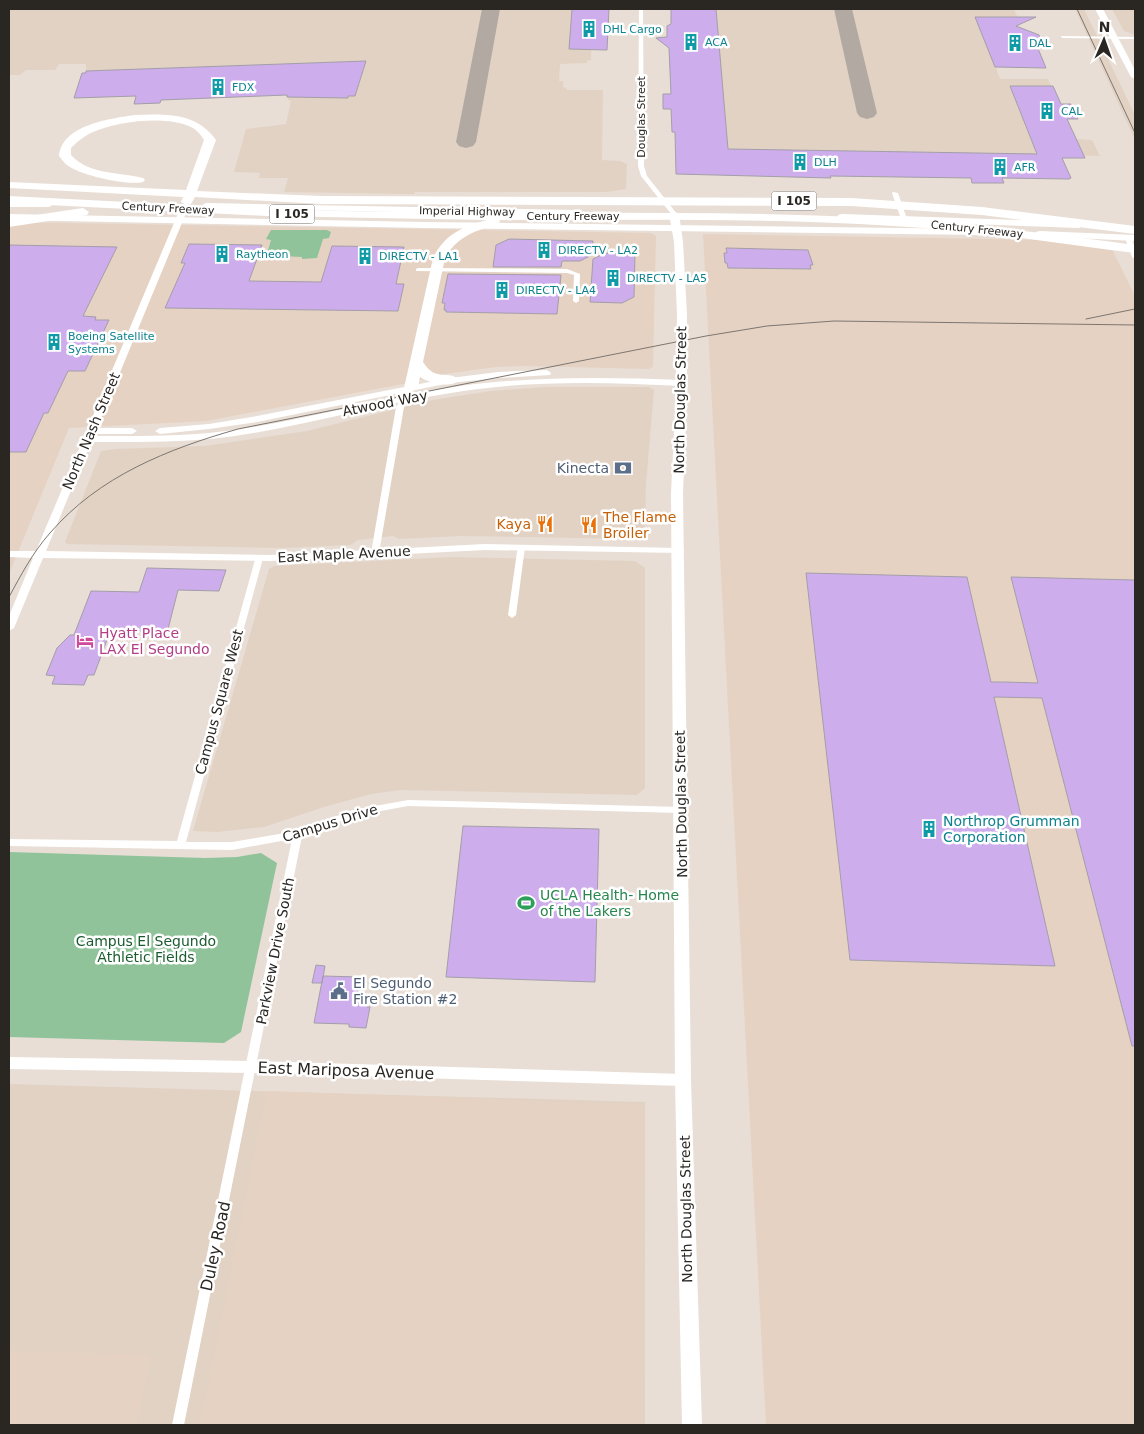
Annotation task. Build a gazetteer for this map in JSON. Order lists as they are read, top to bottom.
{
  "streets": {
    "highway": ["I 105", "Century Freeway"],
    "main road": ["Imperial Highway", "North Douglas Street"],
    "street": [
      "Douglas Street",
      "Atwood Way",
      "North Nash Street",
      "East Maple Avenue",
      "Campus Square West",
      "Campus Drive",
      "Parkview Drive South",
      "East Mariposa Avenue",
      "Duley Road"
    ]
  },
  "crossings": [
    ["Douglas Street", "North Douglas Street"],
    ["Century Freeway", "Imperial Highway"],
    ["Imperial Highway", "North Douglas Street"],
    ["Imperial Highway", "North Nash Street"],
    ["North Douglas Street", "Atwood Way"],
    ["North Douglas Street", "East Maple Avenue"],
    ["North Douglas Street", "Campus Drive"],
    ["North Douglas Street", "East Mariposa Avenue"],
    ["Atwood Way", "North Nash Street"],
    ["North Nash Street", "East Maple Avenue"],
    ["East Maple Avenue", "Campus Square West"],
    ["Campus Square West", "Campus Drive"],
    ["Campus Drive", "Parkview Drive South"],
    ["Parkview Drive South", "East Mariposa Avenue"],
    ["Parkview Drive South", "Duley Road"],
    ["East Mariposa Avenue", "Duley Road"]
  ],
  "parks": ["Campus El Segundo Athletic Fields"],
  "places": {
    "building": [
      "DHL Cargo",
      "ACA",
      "DAL",
      "FDX",
      "CAL",
      "DLH",
      "AFR",
      "DIRECTV - LA2",
      "Raytheon",
      "DIRECTV - LA1",
      "DIRECTV - LA5",
      "DIRECTV - LA4",
      "Boeing Satellite Systems",
      "Northrop Grumman Corporation"
    ],
    "bank": ["Kinecta"],
    "restaurant": ["Kaya", "The Flame Broiler"],
    "hotel": ["Hyatt Place LAX El Segundo"],
    "sports": ["UCLA Health- Home of the Lakers"],
    "public building": ["El Segundo Fire Station #2"]
  },
  "north": "top"
}
